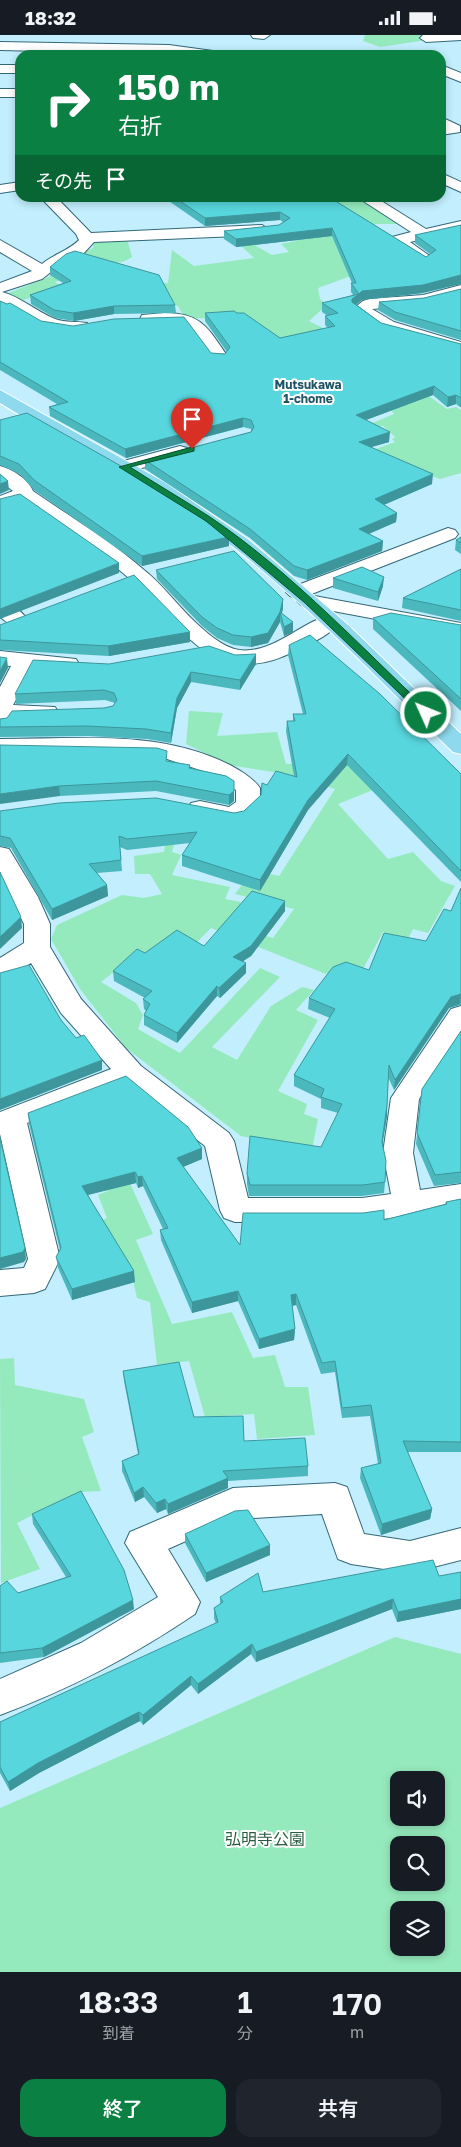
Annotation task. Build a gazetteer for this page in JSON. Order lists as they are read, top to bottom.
{
  "districts": ["Mutsukawa 1-chome"],
  "parks": ["弘明寺公園"],
  "page": {
    "status": "18:32",
    "turn": ["150 m", "右折"],
    "then": "その先",
    "eta": [
      "18:33",
      "到着",
      "1",
      "分",
      "170",
      "m"
    ],
    "buttons": ["終了", "共有"]
  }
}
